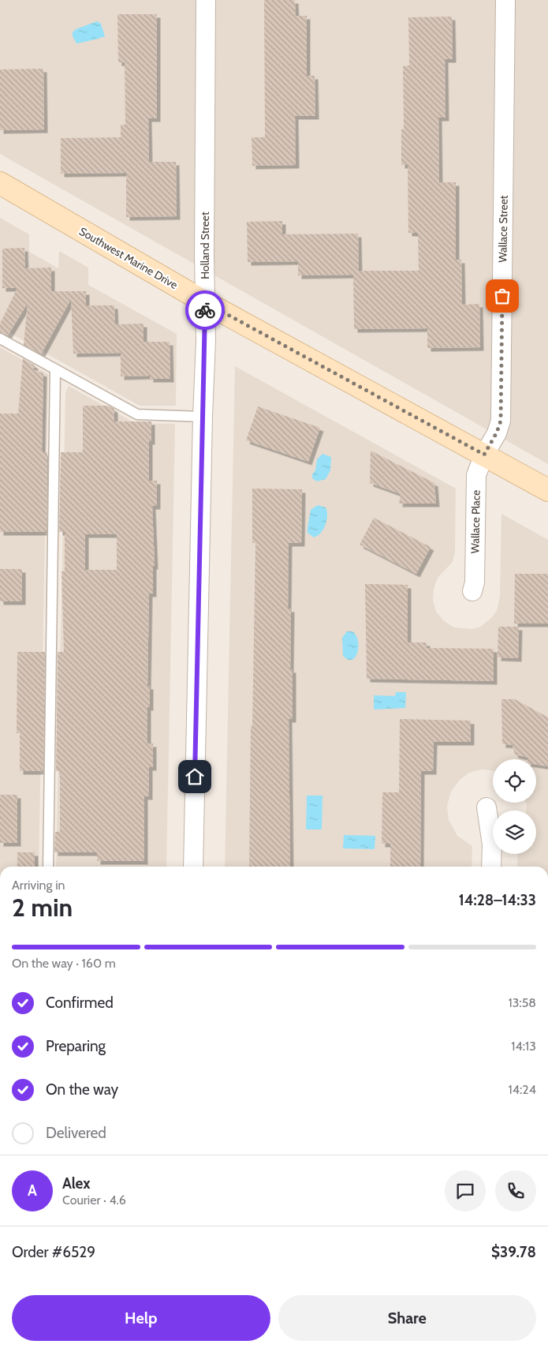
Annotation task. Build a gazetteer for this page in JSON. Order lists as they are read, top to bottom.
{
  "streets": {
    "main road": ["Southwest Marine Drive"],
    "street": ["Wallace Street", "Holland Street", "Wallace Place"]
  },
  "crossings": [
    ["Wallace Street", "Southwest Marine Drive"],
    ["Wallace Street", "Wallace Place"],
    ["Holland Street", "Southwest Marine Drive"],
    ["Southwest Marine Drive", "Wallace Place"]
  ],
  "page": {
    "heading": ["2 min", "Arriving in", "14:28–14:33"],
    "panel": [
      "Alex",
      "Courier · 4.6",
      "Order #6529",
      "$39.78"
    ],
    "bar": "On the way · 160 m",
    "list": [
      ["Confirmed", "13:58"],
      ["Preparing", "14:13"],
      ["On the way", "14:24"],
      "Delivered"
    ],
    "round": "A",
    "buttons": ["Help", "Share"]
  }
}
